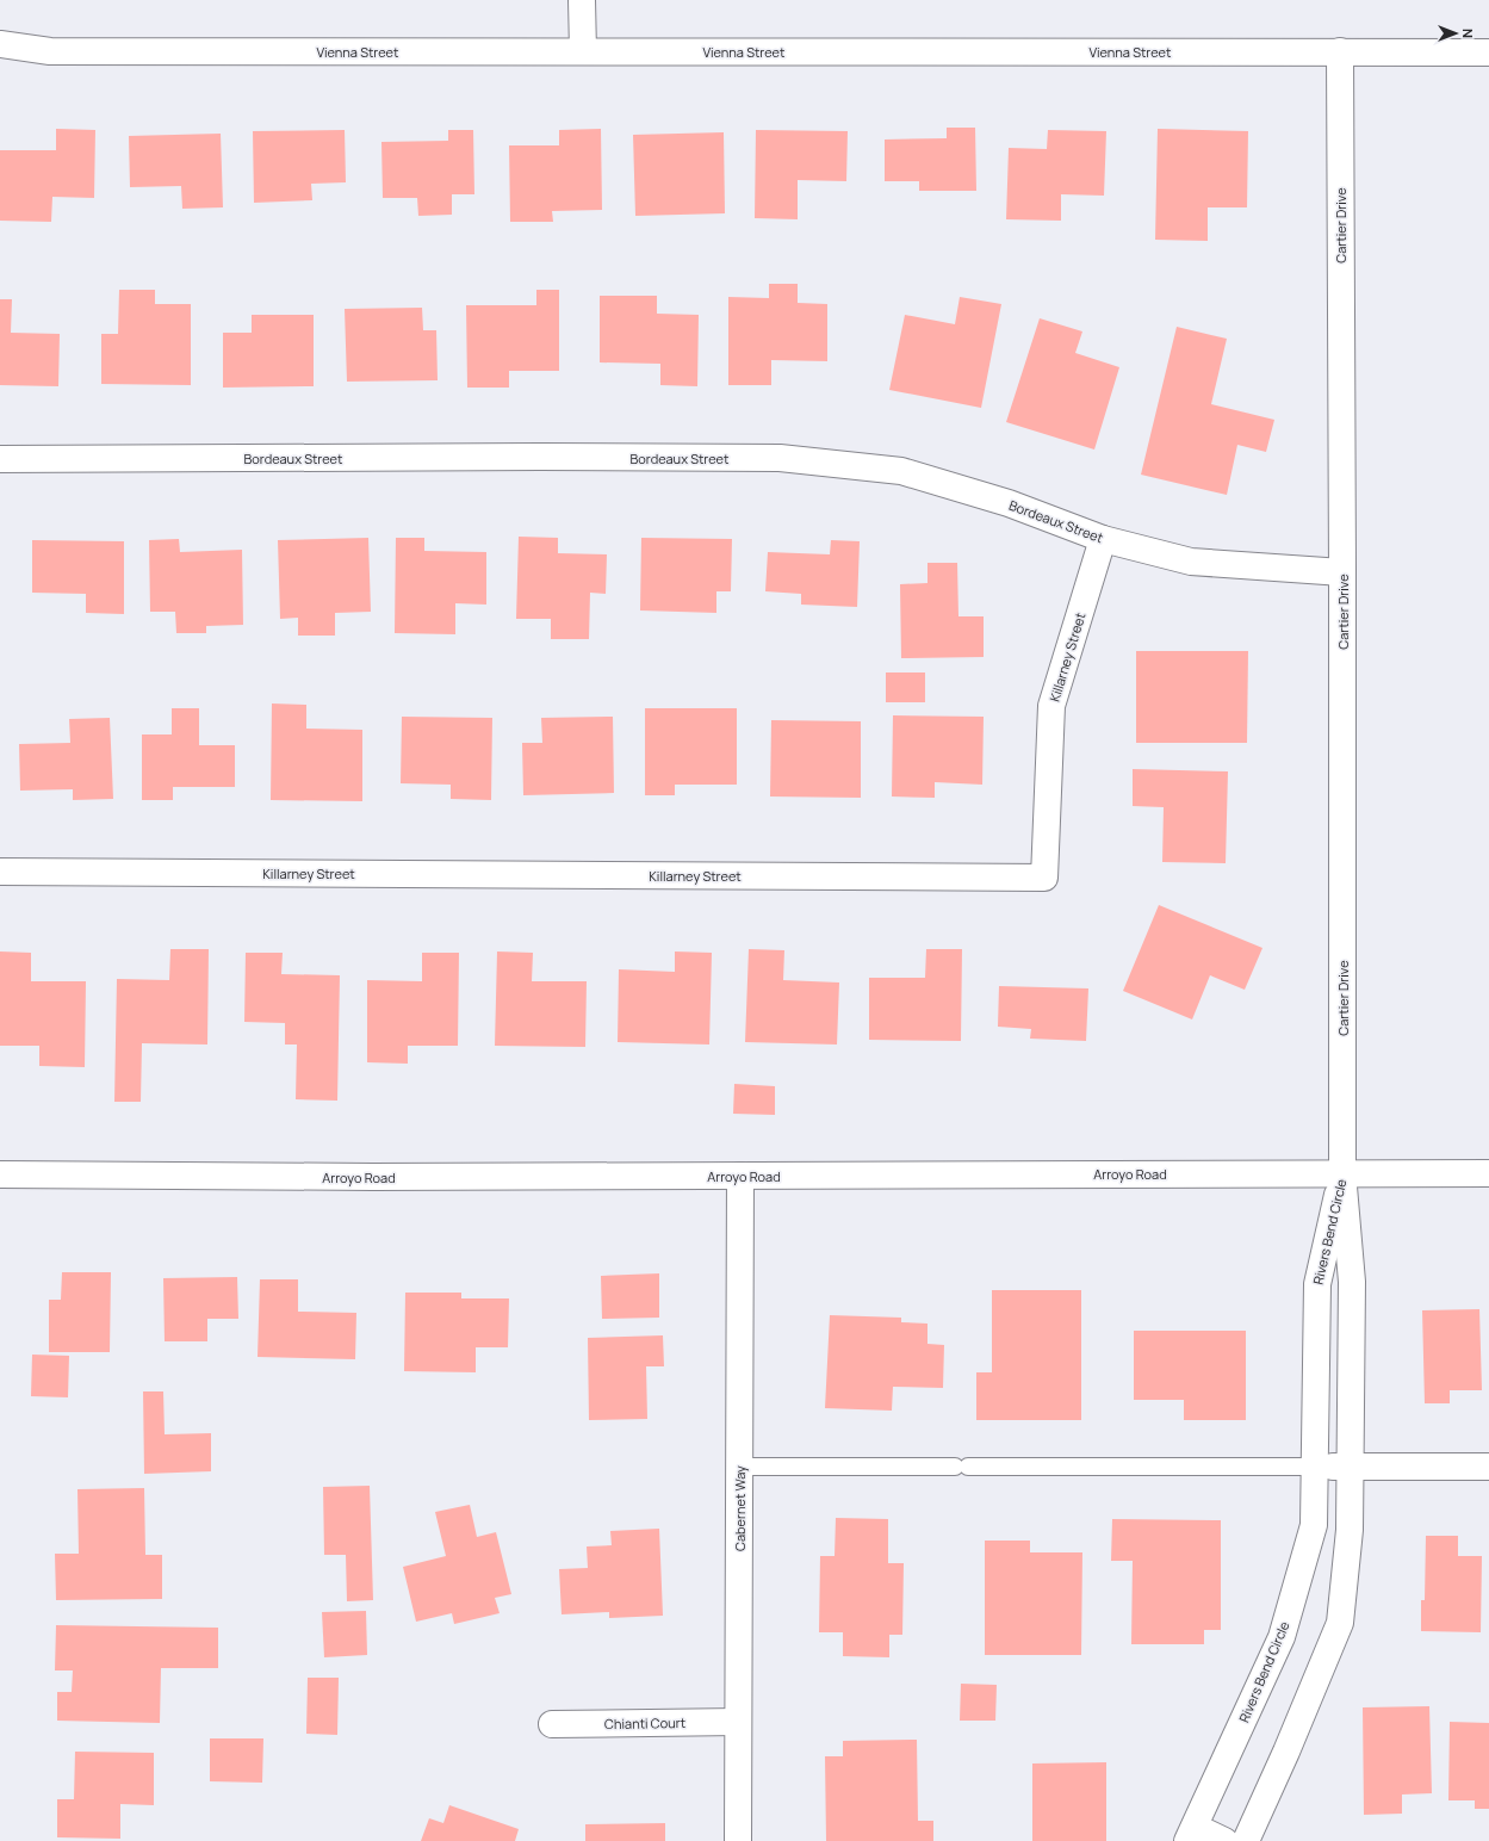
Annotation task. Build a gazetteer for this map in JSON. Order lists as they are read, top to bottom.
{
  "streets": {
    "street": [
      "Vienna Street",
      "Cartier Drive",
      "Bordeaux Street",
      "Killarney Street",
      "Arroyo Road",
      "Rivers Bend Circle",
      "Cabernet Way",
      "Chianti Court"
    ]
  },
  "crossings": [
    ["Vienna Street", "Cartier Drive"],
    ["Cartier Drive", "Bordeaux Street"],
    ["Cartier Drive", "Arroyo Road"],
    ["Cartier Drive", "Rivers Bend Circle"],
    ["Bordeaux Street", "Killarney Street"],
    ["Arroyo Road", "Rivers Bend Circle"],
    ["Arroyo Road", "Cabernet Way"],
    ["Cabernet Way", "Chianti Court"]
  ],
  "north": "right"
}
